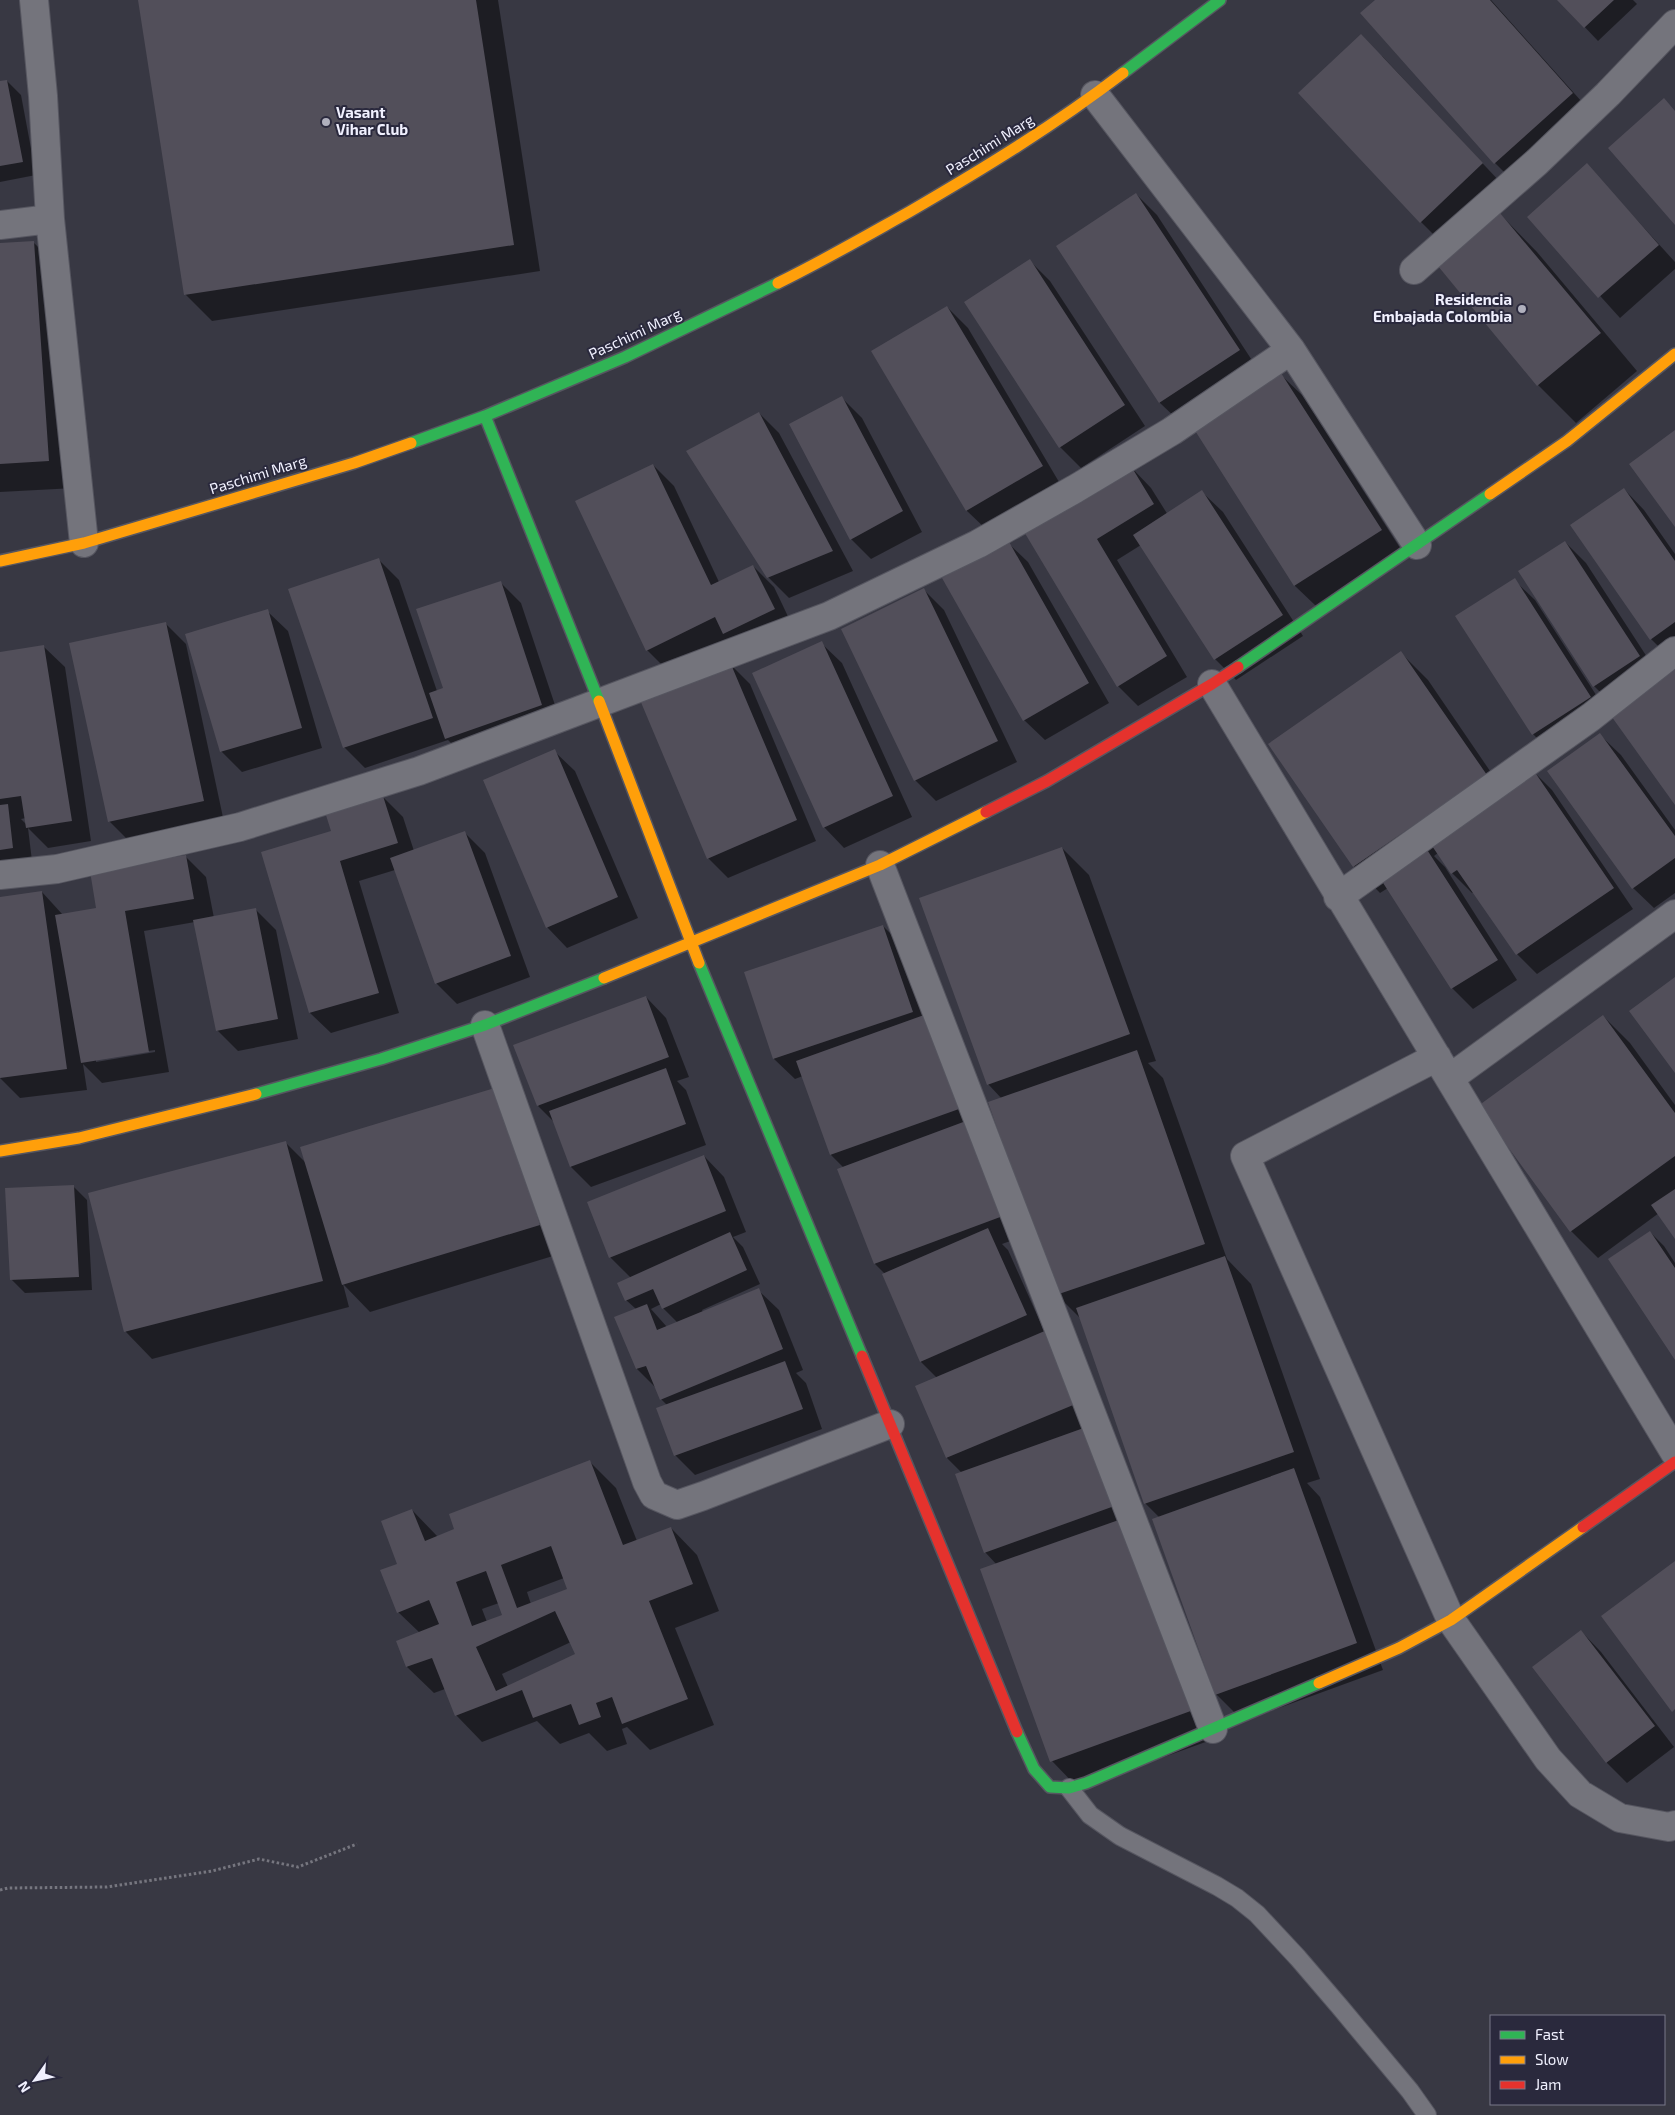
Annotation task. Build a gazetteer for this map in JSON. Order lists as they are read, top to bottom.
{
  "streets": {
    "street": ["Paschimi Marg"]
  },
  "places": ["Vasant Vihar Club", "Residencia Embajada Colombia"],
  "legend": ["Fast", "Slow", "Jam"],
  "north": "bottom left"
}
